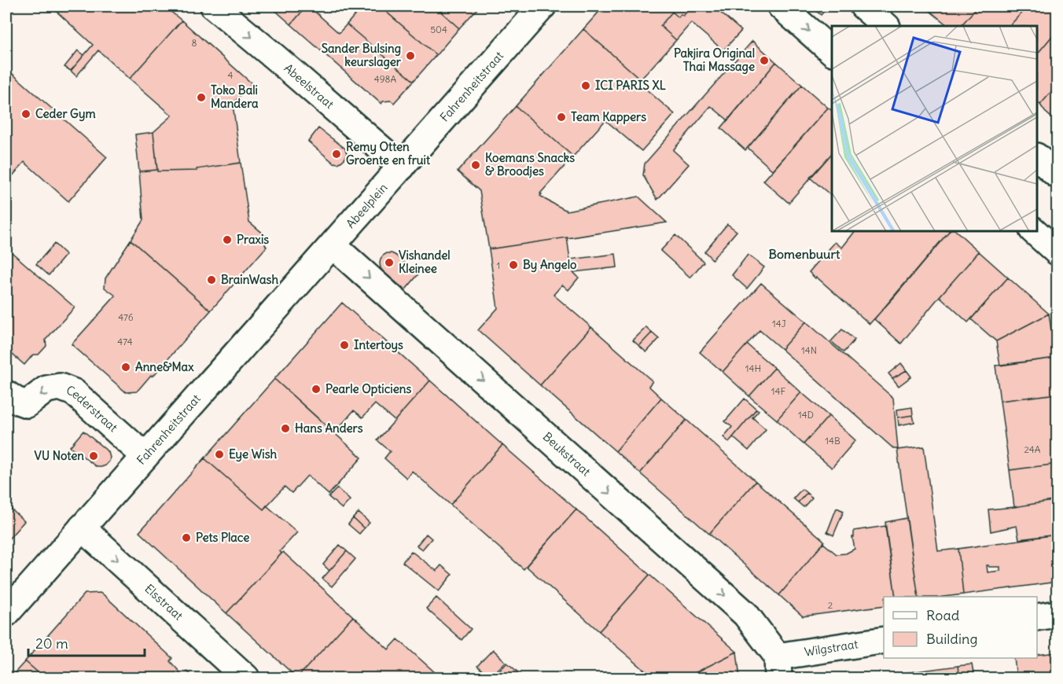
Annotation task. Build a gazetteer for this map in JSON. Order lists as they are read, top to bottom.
{
  "streets": {
    "street": [
      "Abeelstraat",
      "Fahrenheitstraat",
      "Abeelplein",
      "Cederstraat",
      "Beukstraat",
      "Elsstraat",
      "Wilgstraat"
    ]
  },
  "crossings": [
    ["Abeelstraat", "Fahrenheitstraat"],
    ["Abeelstraat", "Abeelplein"],
    ["Fahrenheitstraat", "Abeelplein"],
    ["Fahrenheitstraat", "Cederstraat"],
    ["Fahrenheitstraat", "Beukstraat"],
    ["Fahrenheitstraat", "Elsstraat"],
    ["Abeelplein", "Beukstraat"],
    ["Beukstraat", "Wilgstraat"]
  ],
  "one_way": [
    "Abeelstraat",
    "Cederstraat",
    "Beukstraat",
    "Elsstraat"
  ],
  "districts": ["Bomenbuurt"],
  "places": [
    "Sander Bulsing keurslager",
    "Pakjira Original Thai Massage",
    "ICI PARIS XL",
    "Toko Bali Mandera",
    "Ceder Gym",
    "Team Kappers",
    "Remy Otten Groente en fruit",
    "Koemans Snacks & Broodjes",
    "Praxis",
    "Vishandel Kleinee",
    "By Angelo",
    "BrainWash",
    "Intertoys",
    "Anne&Max",
    "Pearle Opticiens",
    "Hans Anders",
    "Eye Wish",
    "VU Noten",
    "Pets Place"
  ],
  "house_numbers": [
    "504",
    "8",
    "4",
    "498A",
    "1",
    "476",
    "14J",
    "474",
    "14N",
    "14H",
    "14F",
    "14D",
    "14B",
    "24A",
    "2"
  ],
  "legend": ["Road", "Building"],
  "scale_bar": "20 m"
}
